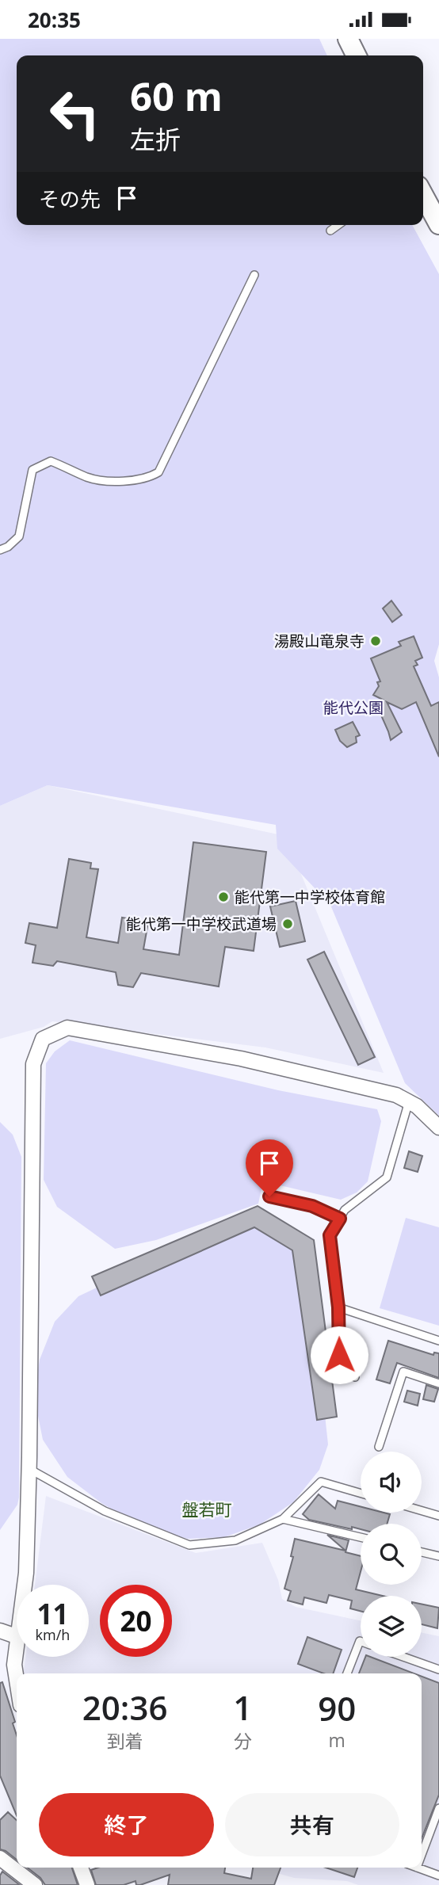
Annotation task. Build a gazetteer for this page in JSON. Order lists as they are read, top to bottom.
{
  "districts": ["盤若町"],
  "parks": ["能代公園"],
  "places": ["湯殿山竜泉寺", "能代第一中学校体育館", "能代第一中学校武道場"],
  "page": {
    "status": "20:35",
    "turn": ["60 m", "左折"],
    "then": "その先",
    "speed": "11 km/h",
    "limit": "20",
    "eta": [
      "20:36",
      "到着",
      "1",
      "分",
      "90",
      "m"
    ],
    "buttons": ["終了", "共有"]
  }
}
